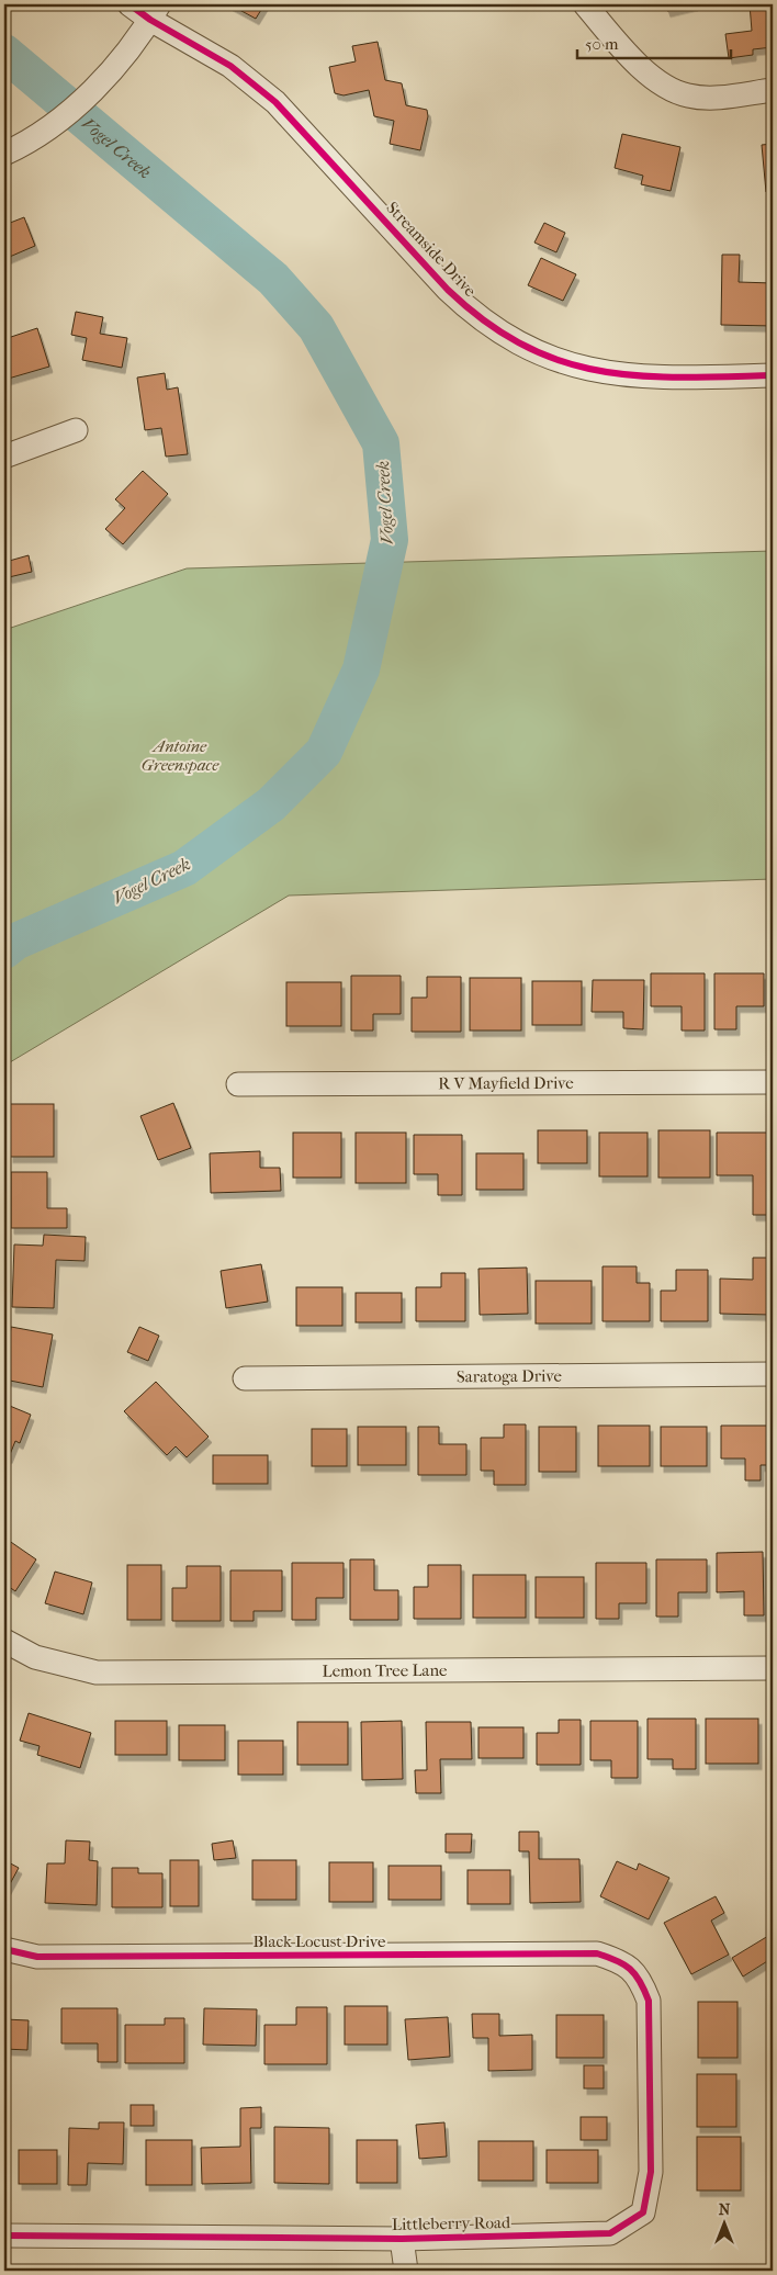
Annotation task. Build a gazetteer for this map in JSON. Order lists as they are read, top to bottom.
{
  "streets": {
    "street": [
      "Streamside Drive",
      "R V Mayfield Drive",
      "Saratoga Drive",
      "Lemon Tree Lane",
      "Black Locust Drive",
      "Littleberry Road"
    ]
  },
  "crossings": [
    ["Black Locust Drive", "Littleberry Road"]
  ],
  "water": ["Vogel Creek"],
  "parks": ["Antoine Greenspace"],
  "scale_bar": "50 m",
  "north": "top"
}
